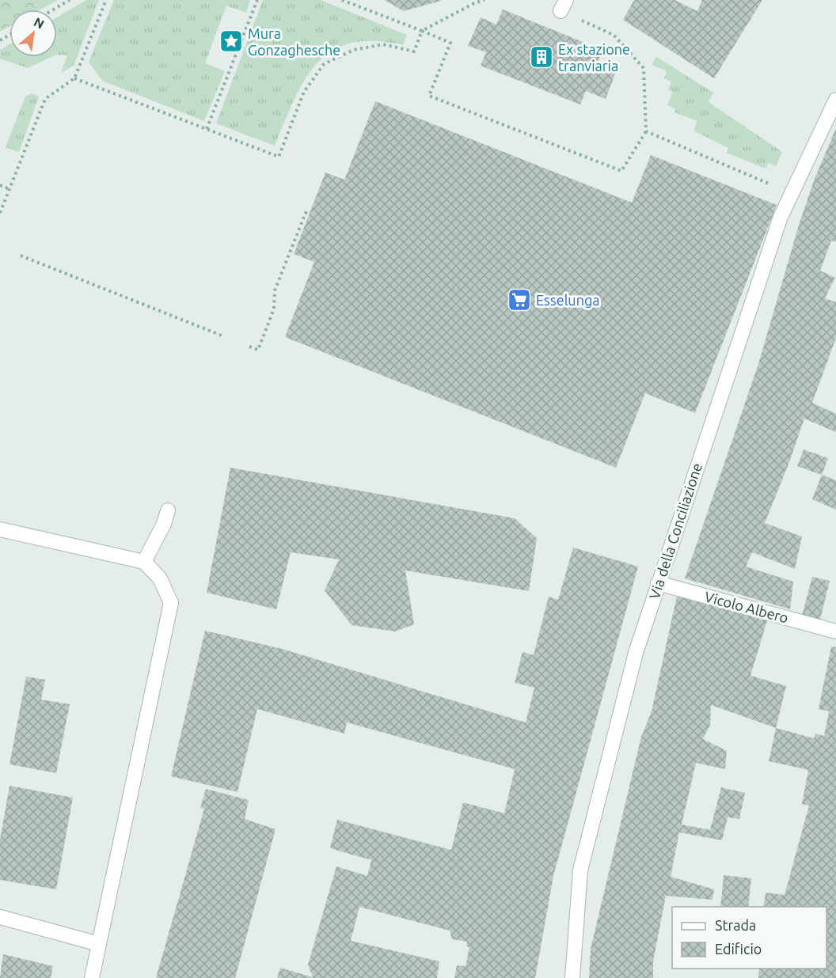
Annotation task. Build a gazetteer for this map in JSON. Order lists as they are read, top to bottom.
{
  "streets": {
    "street": ["Via della Conciliazione", "Vicolo Albero"]
  },
  "crossings": [
    ["Via della Conciliazione", "Vicolo Albero"]
  ],
  "places": {
    "place": ["Mura Gonzaghesche"],
    "building": ["Ex stazione tranviaria"],
    "supermarket": ["Esselunga"]
  },
  "legend": ["Strada", "Edificio"],
  "north": "top right"
}
